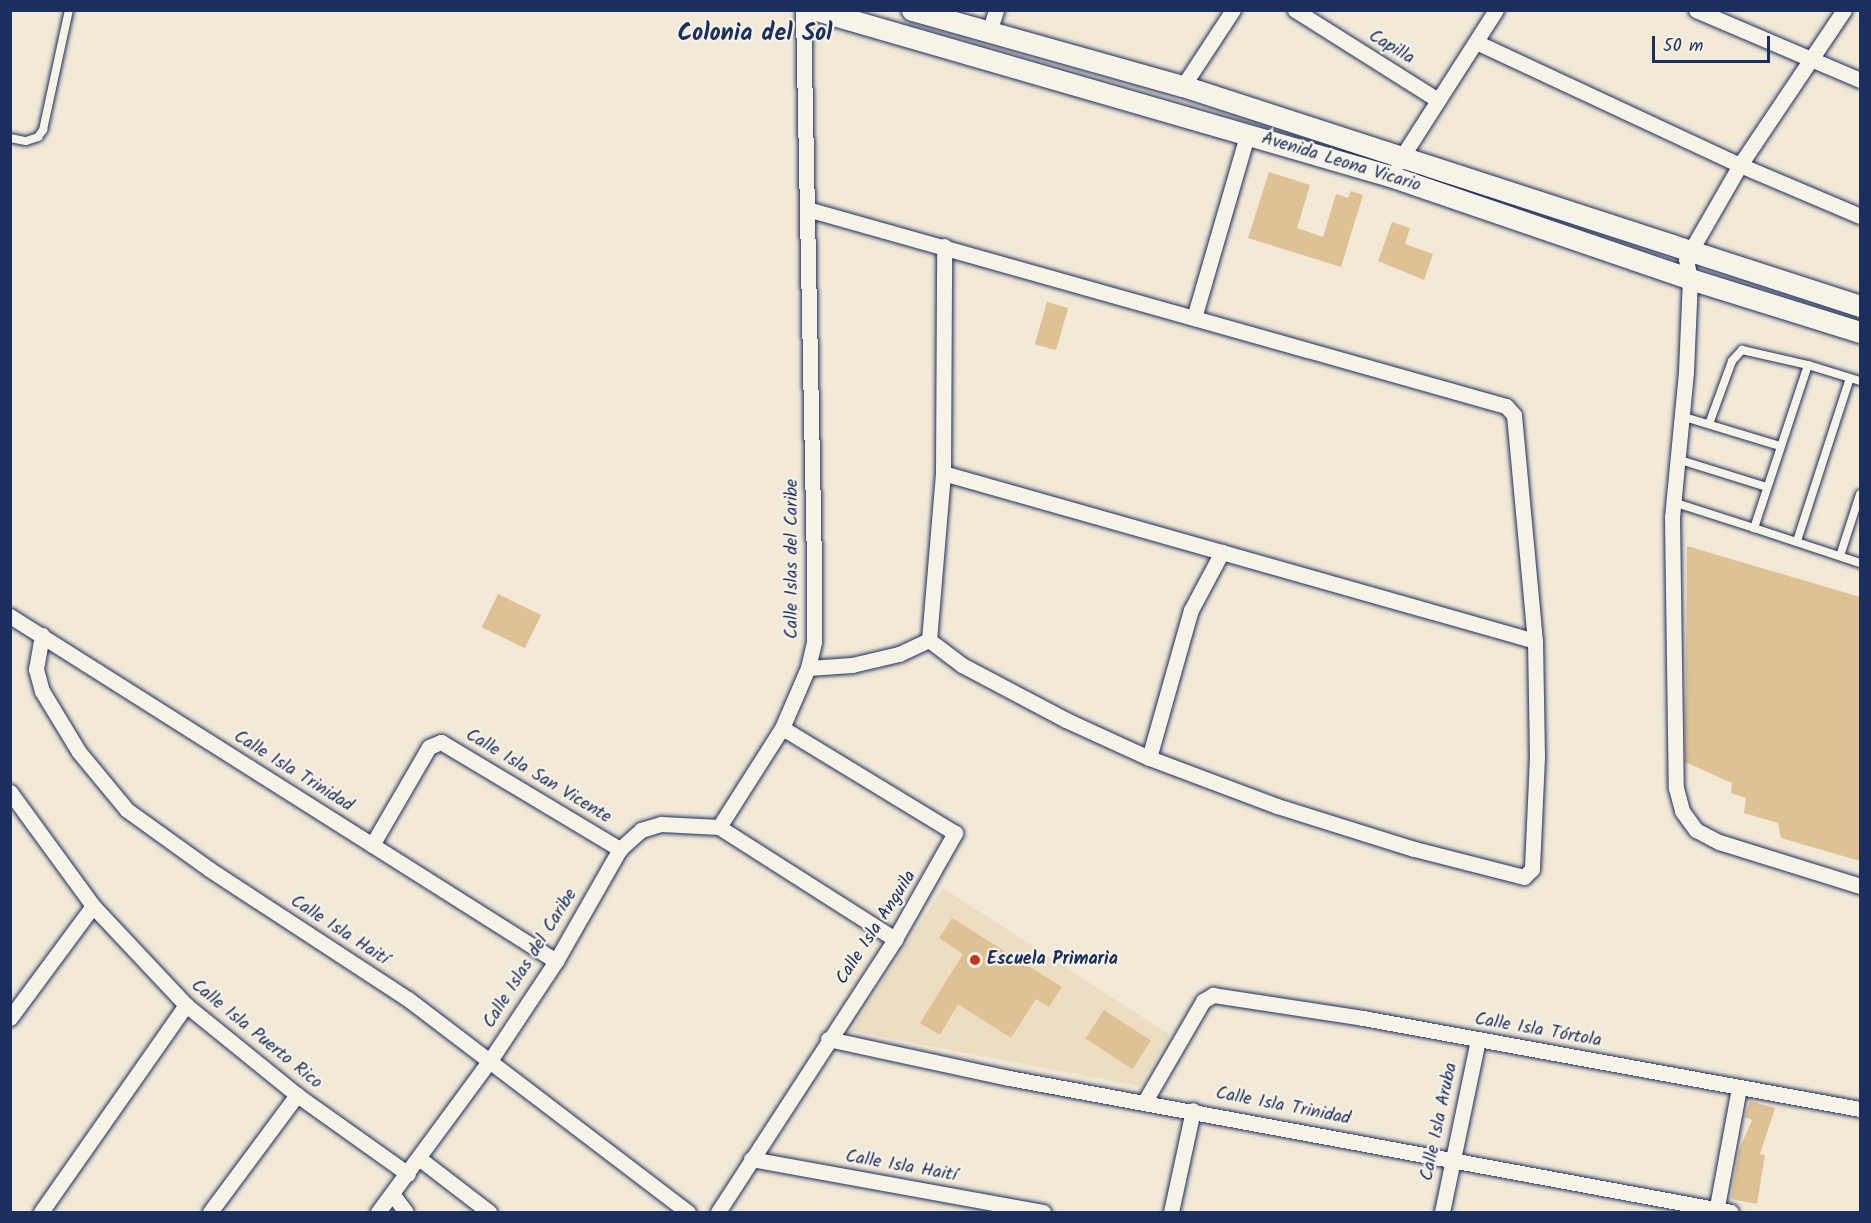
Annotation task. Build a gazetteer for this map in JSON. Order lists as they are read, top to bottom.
{
  "streets": {
    "street": [
      "Capilla",
      "Avenida Leona Vicario",
      "Calle Islas del Caribe",
      "Calle Isla Trinidad",
      "Calle Isla San Vicente",
      "Calle Isla Anguila",
      "Calle Isla Haití",
      "Calle Isla Tórtola",
      "Calle Isla Puerto Rico",
      "Calle Isla Aruba"
    ]
  },
  "crossings": [
    ["Calle Islas del Caribe", "Calle Isla Trinidad"],
    ["Calle Islas del Caribe", "Calle Isla San Vicente"],
    ["Calle Islas del Caribe", "Calle Isla Anguila"],
    ["Calle Islas del Caribe", "Calle Isla Haití"],
    ["Calle Islas del Caribe", "Calle Isla Puerto Rico"],
    ["Calle Isla Trinidad", "Calle Isla San Vicente"],
    ["Calle Isla Trinidad", "Calle Isla Anguila"],
    ["Calle Isla Trinidad", "Calle Isla Haití"],
    ["Calle Isla Trinidad", "Calle Isla Tórtola"],
    ["Calle Isla Trinidad", "Calle Isla Aruba"],
    ["Calle Isla Anguila", "Calle Isla Haití"],
    ["Calle Isla Tórtola", "Calle Isla Aruba"]
  ],
  "districts": ["Colonia del Sol"],
  "places": ["Escuela Primaria"],
  "scale_bar": "50 m"
}
